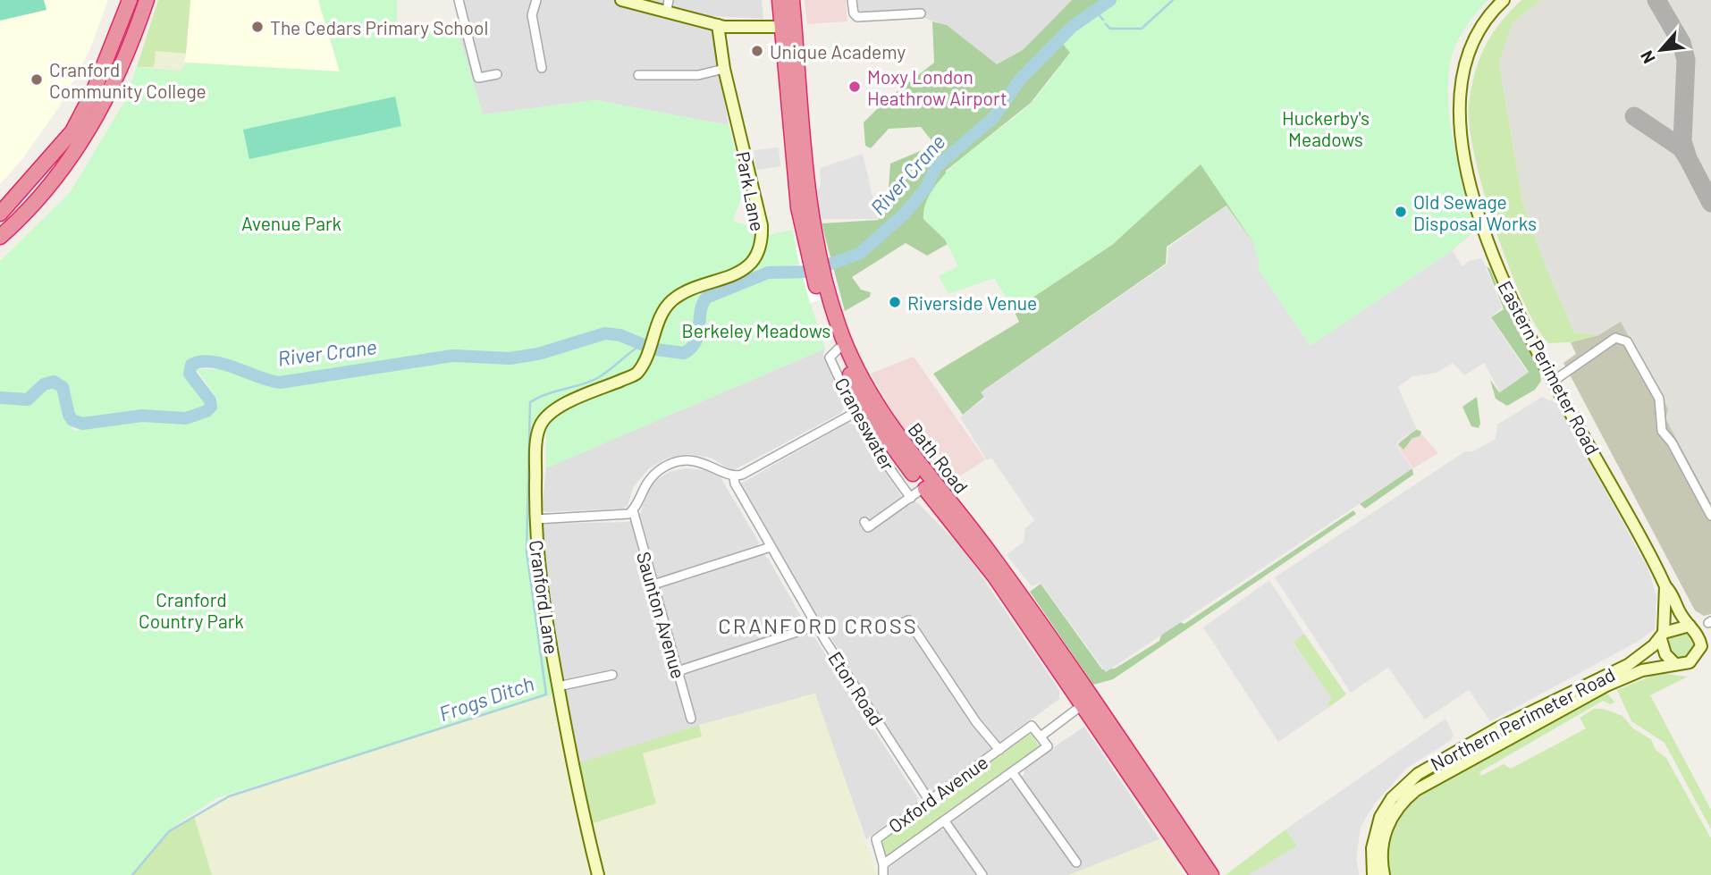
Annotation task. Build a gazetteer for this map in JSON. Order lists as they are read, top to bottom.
{
  "streets": {
    "highway": ["Bath Road"],
    "street": [
      "Park Lane",
      "Eastern Perimeter Road",
      "Craneswater",
      "Cranford Lane",
      "Saunton Avenue",
      "Eton Road",
      "Northern Perimeter Road",
      "Oxford Avenue"
    ]
  },
  "crossings": [
    ["Park Lane", "Cranford Lane"],
    ["Eastern Perimeter Road", "Northern Perimeter Road"],
    ["Craneswater", "Bath Road"],
    ["Eton Road", "Oxford Avenue"]
  ],
  "districts": ["CRANFORD CROSS"],
  "water": ["River Crane", "Frogs Ditch"],
  "parks": [
    "Huckerby's Meadows",
    "Avenue Park",
    "Berkeley Meadows",
    "Cranford Country Park"
  ],
  "places": [
    "The Cedars Primary School",
    "Unique Academy",
    "Cranford Community College",
    "Moxy London Heathrow Airport",
    "Old Sewage Disposal Works",
    "Riverside Venue"
  ],
  "north": "bottom left"
}
